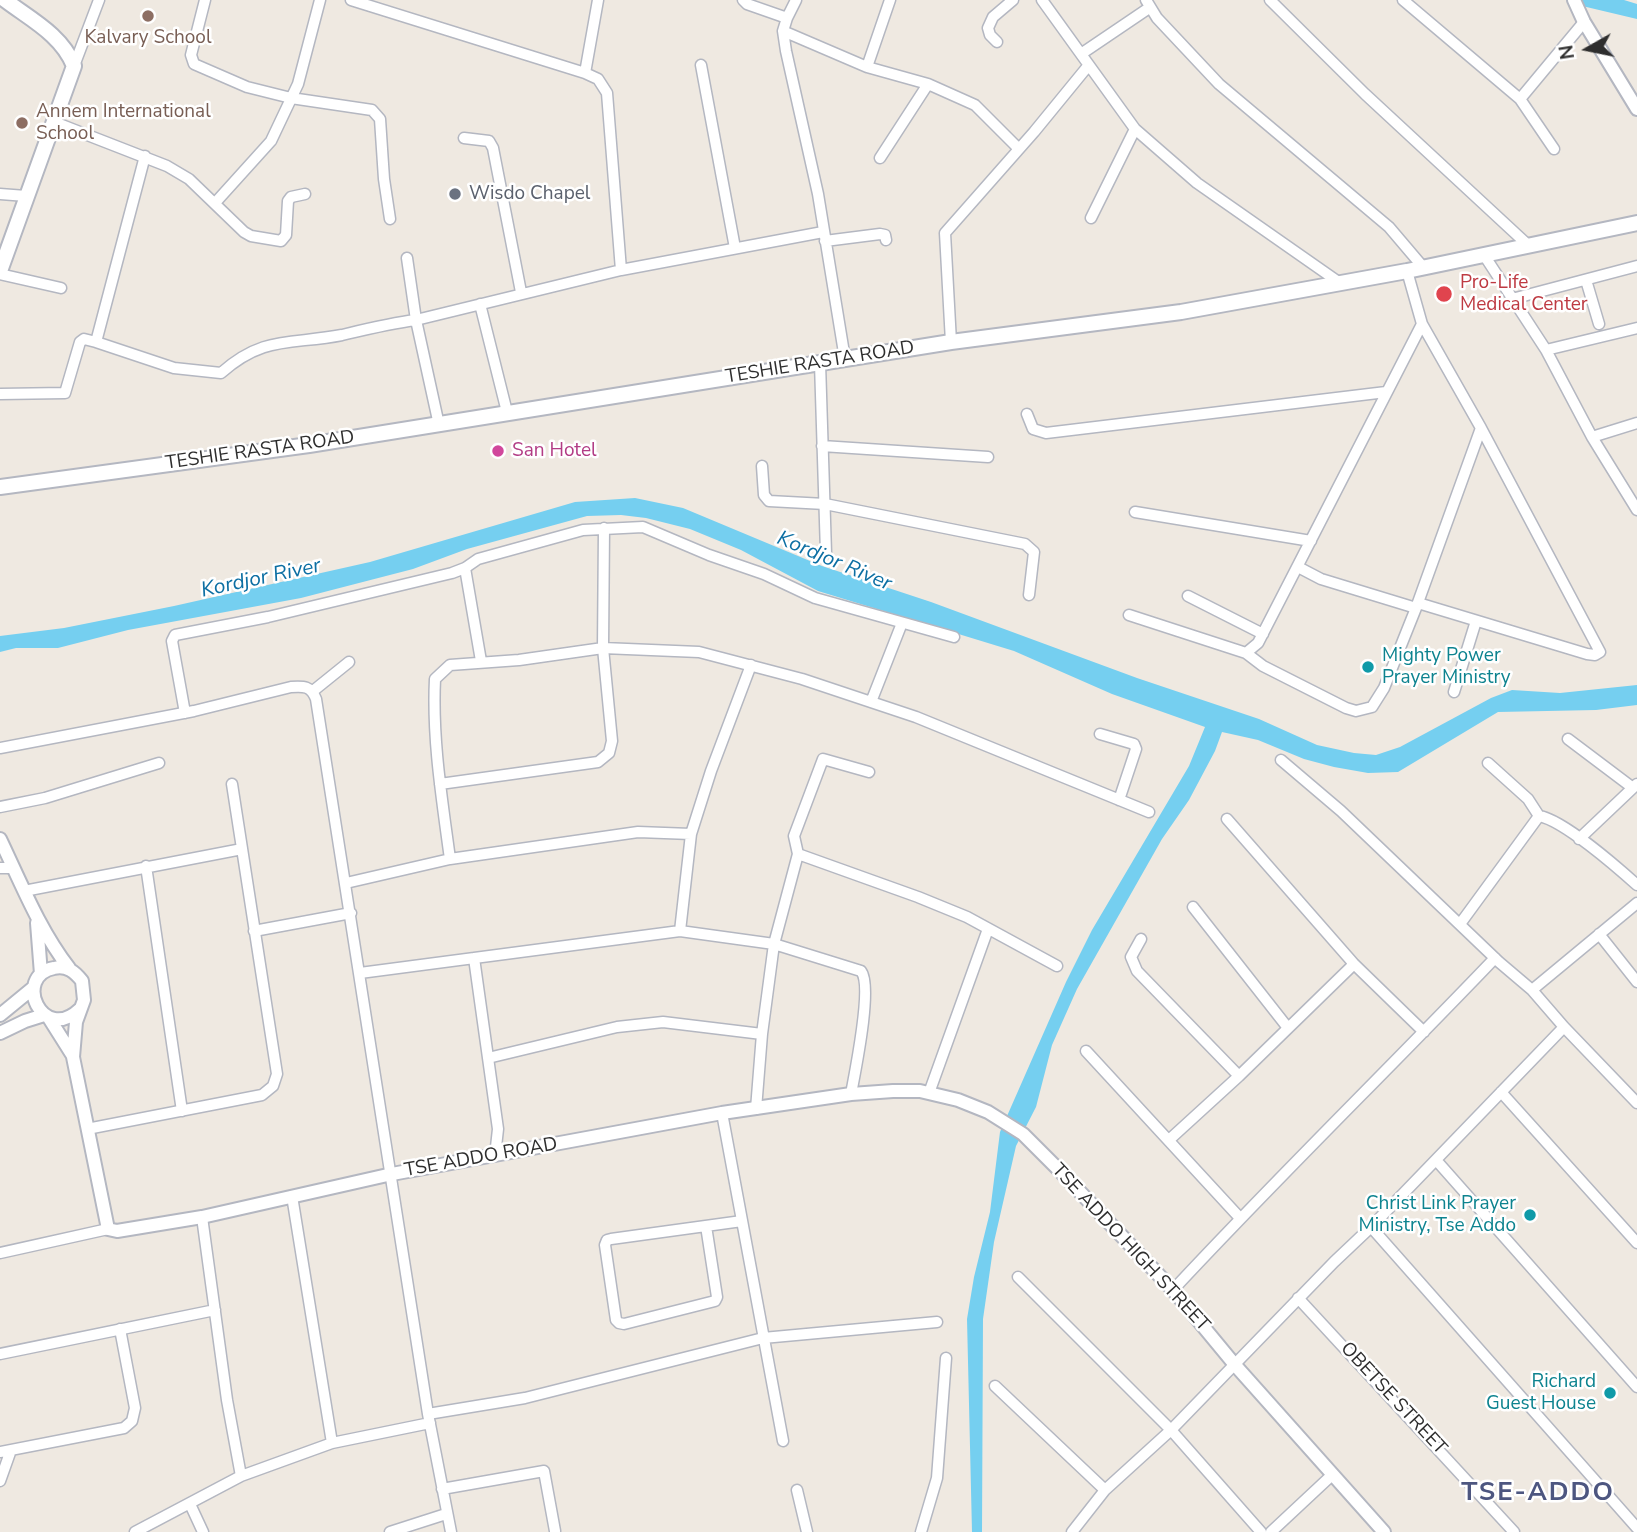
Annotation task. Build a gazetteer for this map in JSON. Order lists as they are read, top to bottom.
{
  "streets": {
    "main road": ["TESHIE RASTA ROAD"],
    "street": ["TSE ADDO ROAD", "TSE ADDO HIGH STREET", "OBETSE STREET"]
  },
  "crossings": [
    ["TSE ADDO ROAD", "TSE ADDO HIGH STREET"]
  ],
  "districts": ["TSE-ADDO"],
  "water": ["Kordjor River"],
  "places": [
    "Kalvary School",
    "Annem International School",
    "Wisdo Chapel",
    "Pro-Life Medical Center",
    "San Hotel",
    "Mighty Power Prayer Ministry",
    "Christ Link Prayer Ministry, Tse Addo",
    "Richard Guest House"
  ],
  "north": "left"
}
